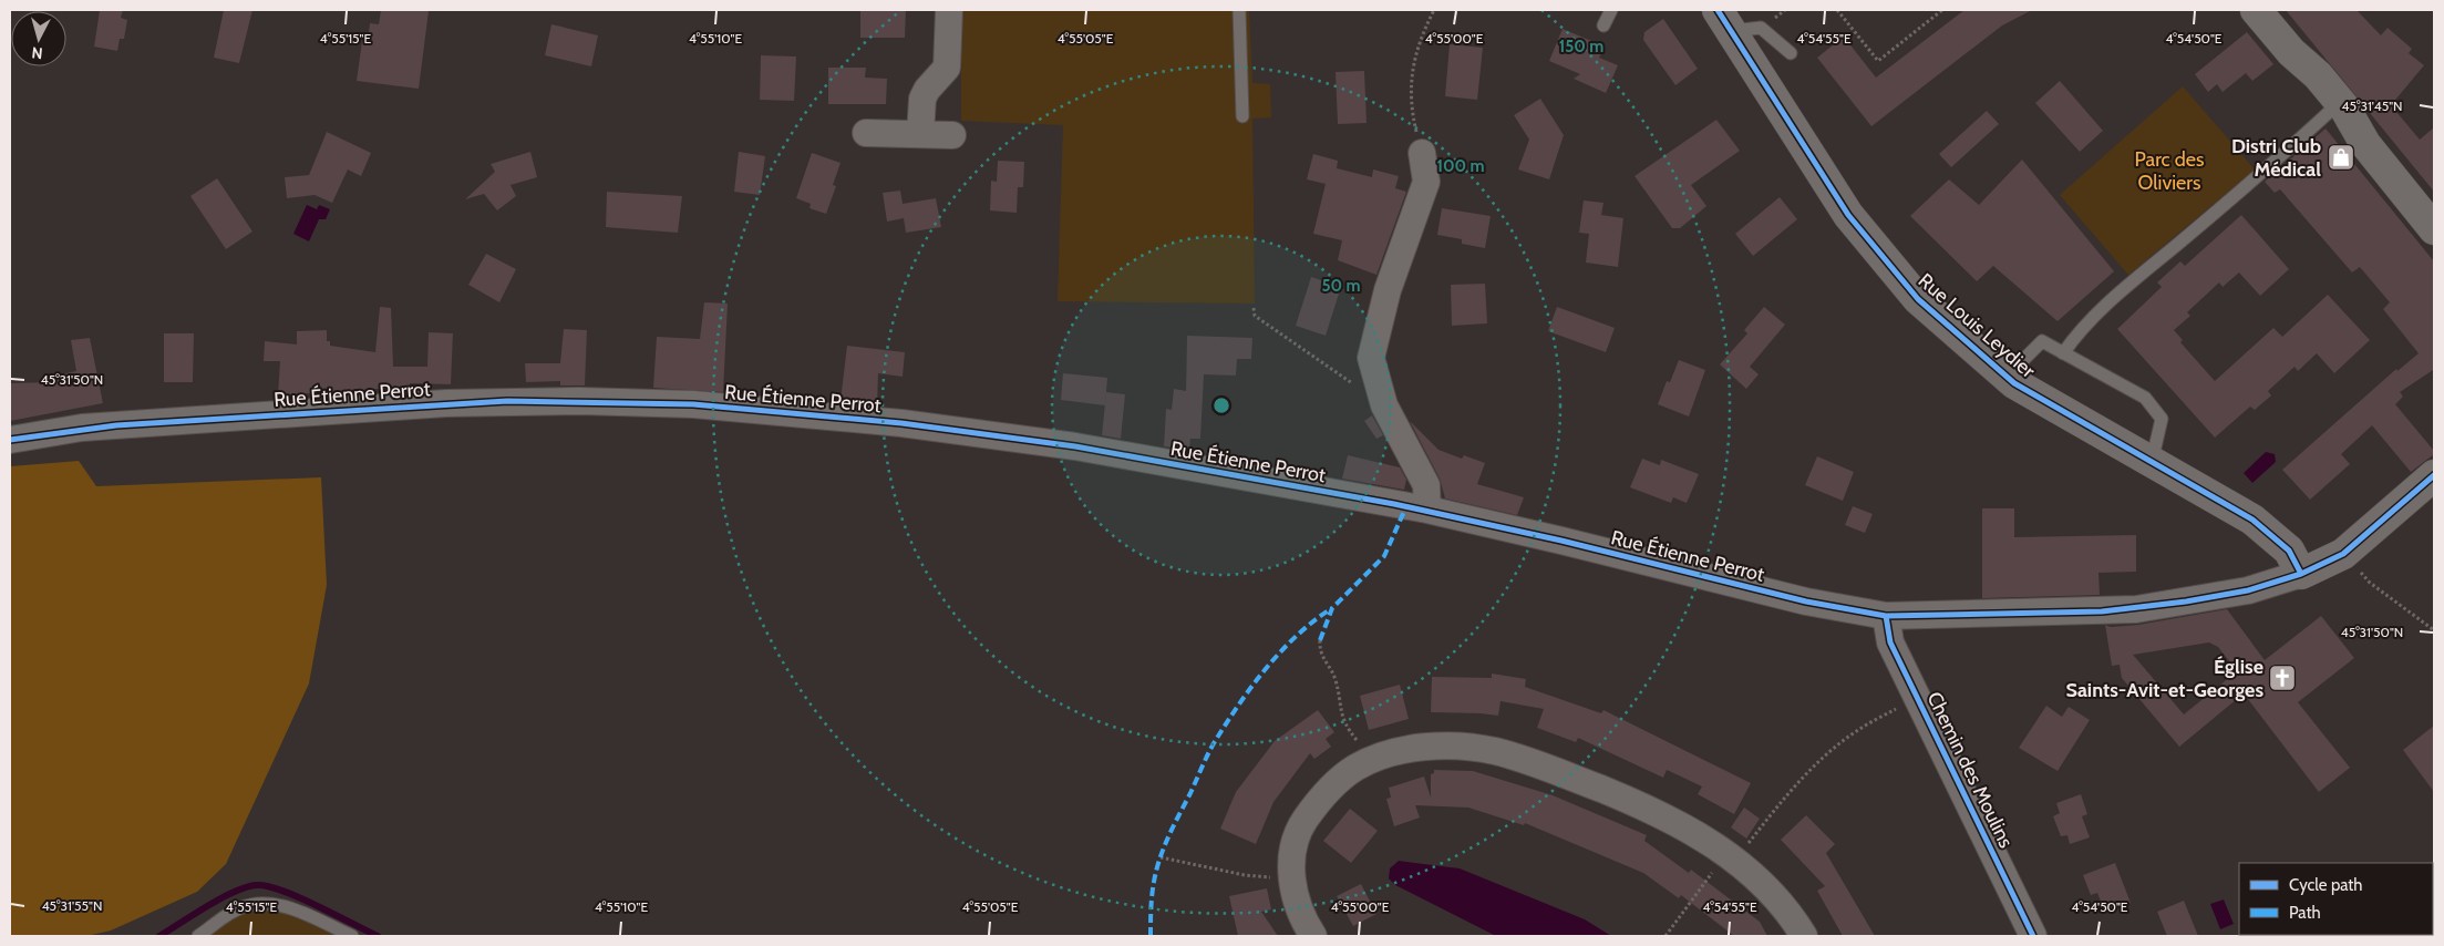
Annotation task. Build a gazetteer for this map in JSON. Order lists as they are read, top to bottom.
{
  "streets": {
    "street": ["Rue Louis Leydier", "Rue Étienne Perrot", "Chemin des Moulins"]
  },
  "crossings": [
    ["Rue Louis Leydier", "Rue Étienne Perrot"],
    ["Rue Étienne Perrot", "Chemin des Moulins"]
  ],
  "parks": ["Parc des Oliviers"],
  "places": {
    "shop": ["Distri Club Médical"],
    "church": ["Église Saints-Avit-et-Georges"]
  },
  "legend": ["Cycle path", "Path"],
  "north": "bottom",
  "coordinates": [
    "4°55'15\"E",
    "4°55'10\"E",
    "4°55'05\"E",
    "4°55'00\"E",
    "4°54'55\"E",
    "4°54'50\"E",
    "45°31'45\"N",
    "45°31'50\"N",
    "45°31'55\"N"
  ],
  "rings": ["150 m", "100 m", "50 m"]
}
